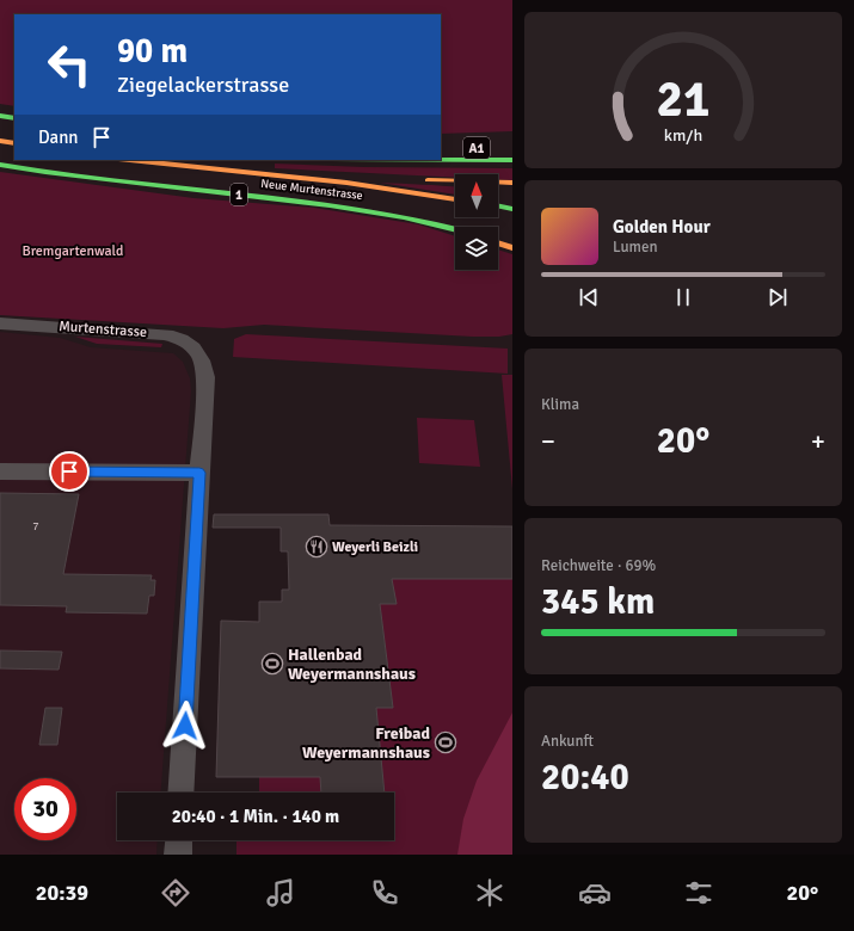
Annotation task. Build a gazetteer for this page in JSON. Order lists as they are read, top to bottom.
{
  "streets": {
    "main road": ["A1", "Neue Murtenstrasse", "1"],
    "street": ["Murtenstrasse"]
  },
  "parks": ["Bremgartenwald"],
  "places": {
    "restaurant": ["Weyerli Beizli"],
    "sports": ["Hallenbad Weyermannshaus", "Freibad Weyermannshaus"]
  },
  "house_numbers": ["7"],
  "north": "top",
  "page": {
    "turn": ["90 m", "Ziegelackerstrasse"],
    "then": "Dann",
    "song": ["Golden Hour", "Lumen"],
    "tile": [
      "Klima",
      ["Reichweite · 69%", "345 km"],
      ["Ankunft", "20:40"]
    ],
    "heat": ["−", "20°", "+"],
    "limit": "30",
    "trip": "20:40 · 1 Min. · 140 m",
    "tabs": ["20:39", "20°"],
    "gauge": ["21", "km/h"]
  }
}
